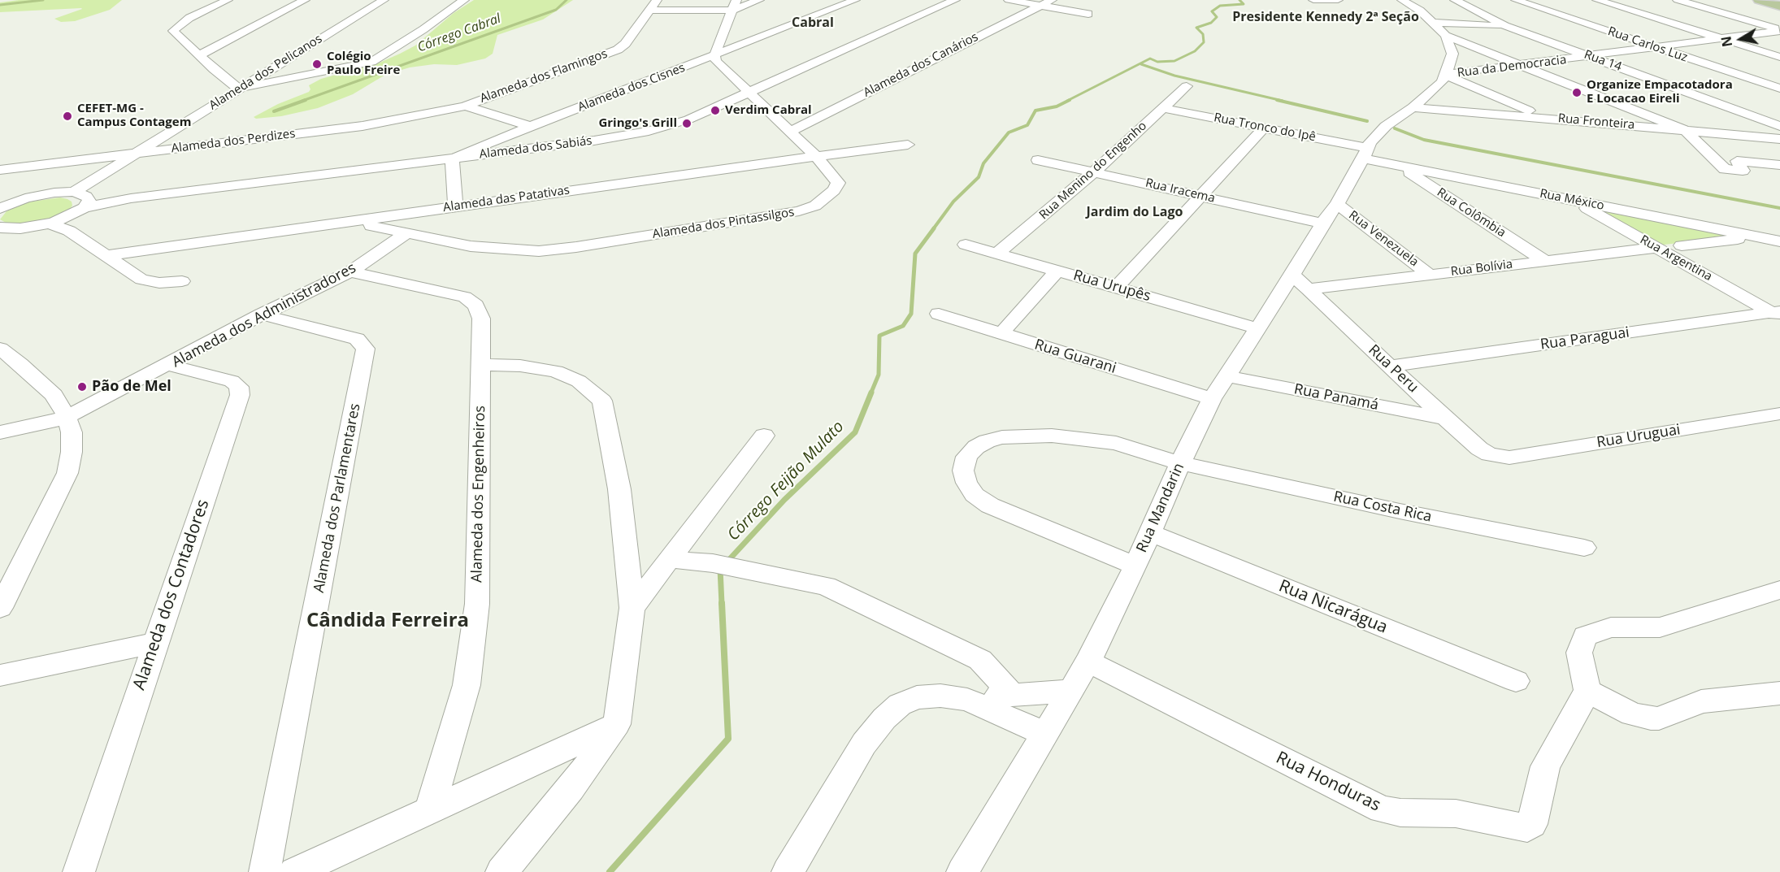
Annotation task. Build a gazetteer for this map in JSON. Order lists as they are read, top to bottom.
{
  "streets": {
    "street": [
      "Rua Carlos Luz",
      "Rua 14",
      "Alameda dos Canários",
      "Rua da Democracia",
      "Alameda dos Pelicanos",
      "Alameda dos Flamingos",
      "Alameda dos Cisnes",
      "Rua Fronteira",
      "Rua Tronco do Ipê",
      "Alameda dos Perdizes",
      "Alameda dos Sabiás",
      "Rua Menino do Engenho",
      "Rua Iracema",
      "Alameda das Patativas",
      "Rua México",
      "Rua Colômbia",
      "Alameda dos Pintassilgos",
      "Rua Venezuela",
      "Rua Argentina",
      "Rua Bolívia",
      "Rua Urupês",
      "Alameda dos Administradores",
      "Rua Paraguai",
      "Rua Guarani",
      "Rua Peru",
      "Rua Panamá",
      "Rua Uruguai",
      "Alameda dos Engenheiros",
      "Alameda dos Parlamentares",
      "Rua Costa Rica",
      "Rua Mandarin",
      "Alameda dos Contadores",
      "Rua Nicarágua",
      "Rua Honduras"
    ]
  },
  "crossings": [
    ["Rua Carlos Luz", "Rua da Democracia"],
    ["Rua 14", "Rua da Democracia"],
    ["Alameda dos Canários", "Alameda dos Pintassilgos"],
    ["Rua da Democracia", "Rua Mandarin"],
    ["Alameda dos Pelicanos", "Alameda dos Perdizes"],
    ["Alameda dos Flamingos", "Alameda dos Perdizes"],
    ["Alameda dos Cisnes", "Alameda dos Sabiás"],
    ["Alameda dos Cisnes", "Alameda dos Pintassilgos"],
    ["Rua Fronteira", "Rua Mandarin"],
    ["Rua Tronco do Ipê", "Rua Menino do Engenho"],
    ["Rua Tronco do Ipê", "Rua México"],
    ["Rua Tronco do Ipê", "Rua Mandarin"],
    ["Alameda dos Sabiás", "Alameda dos Pintassilgos"],
    ["Rua Menino do Engenho", "Rua Iracema"],
    ["Rua Menino do Engenho", "Rua Urupês"],
    ["Rua Iracema", "Rua Mandarin"],
    ["Alameda das Patativas", "Alameda dos Pintassilgos"],
    ["Rua México", "Rua Colômbia"],
    ["Rua México", "Rua Argentina"],
    ["Rua México", "Rua Mandarin"],
    ["Rua Colômbia", "Rua Bolívia"],
    ["Alameda dos Pintassilgos", "Alameda dos Administradores"],
    ["Rua Venezuela", "Rua Bolívia"],
    ["Rua Venezuela", "Rua Mandarin"],
    ["Rua Argentina", "Rua Bolívia"],
    ["Rua Argentina", "Rua Paraguai"],
    ["Rua Bolívia", "Rua Peru"],
    ["Rua Urupês", "Rua Mandarin"],
    ["Alameda dos Administradores", "Alameda dos Engenheiros"],
    ["Alameda dos Administradores", "Alameda dos Parlamentares"],
    ["Alameda dos Administradores", "Alameda dos Contadores"],
    ["Rua Paraguai", "Rua Peru"],
    ["Rua Guarani", "Rua Mandarin"],
    ["Rua Peru", "Rua Panamá"],
    ["Rua Peru", "Rua Uruguai"],
    ["Rua Peru", "Rua Mandarin"],
    ["Rua Panamá", "Rua Mandarin"],
    ["Rua Costa Rica", "Rua Mandarin"],
    ["Rua Mandarin", "Rua Nicarágua"],
    ["Rua Mandarin", "Rua Honduras"]
  ],
  "districts": [
    "Presidente Kennedy 2ª Seção",
    "Cabral",
    "Jardim do Lago",
    "Cândida Ferreira"
  ],
  "water": ["Córrego Cabral", "Córrego Feijão Mulato"],
  "places": [
    "Colégio Paulo Freire",
    "Organize Empacotadora E Locacao Eireli",
    "Verdim Cabral",
    "CEFET-MG - Campus Contagem",
    "Gringo's Grill",
    "Pão de Mel"
  ],
  "north": "left"
}
